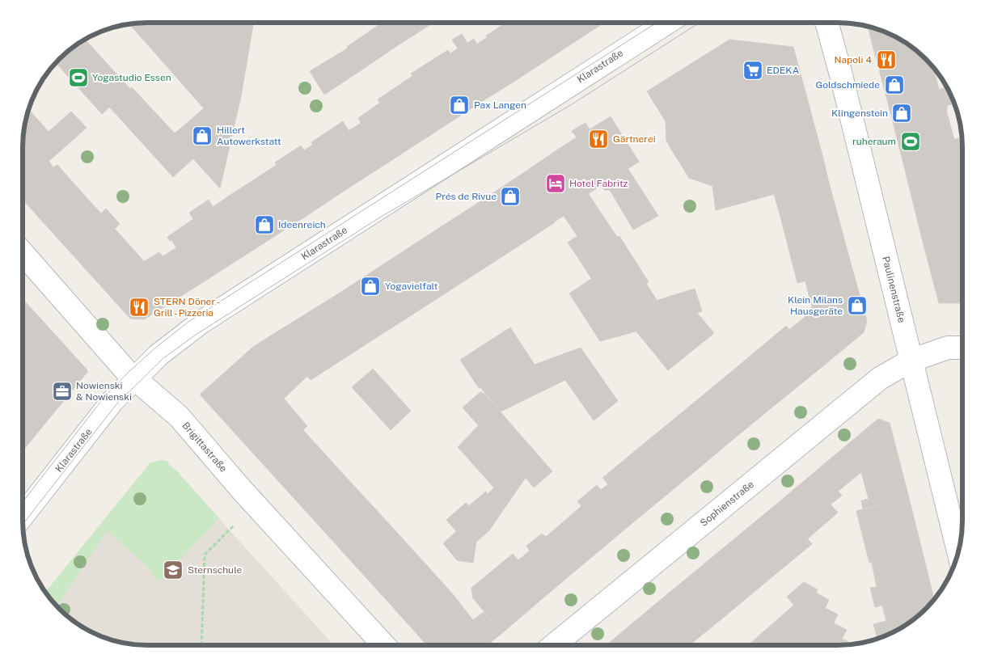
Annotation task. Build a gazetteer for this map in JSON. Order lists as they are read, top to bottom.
{
  "streets": {
    "street": [
      "Klarastraße",
      "Paulinenstraße",
      "Brigittastraße",
      "Sophienstraße"
    ]
  },
  "crossings": [
    ["Klarastraße", "Brigittastraße"],
    ["Paulinenstraße", "Sophienstraße"]
  ],
  "places": {
    "restaurant": ["Napoli 4", "Gärtnerei", "STERN Döner - Grill - Pizzeria"],
    "supermarket": ["EDEKA"],
    "sports": ["Yogastudio Essen", "ruheraum"],
    "shop": [
      "Goldschmiede",
      "Pax Langen",
      "Klingenstein",
      "Hillert Autowerkstatt",
      "Prés de Rivue",
      "Ideenreich",
      "Yogavielfalt",
      "Klein Milans Hausgeräte"
    ],
    "hotel": ["Hotel Fabritz"],
    "office": ["Nowienski & Nowienski"],
    "school or university": ["Sternschule"]
  }
}
